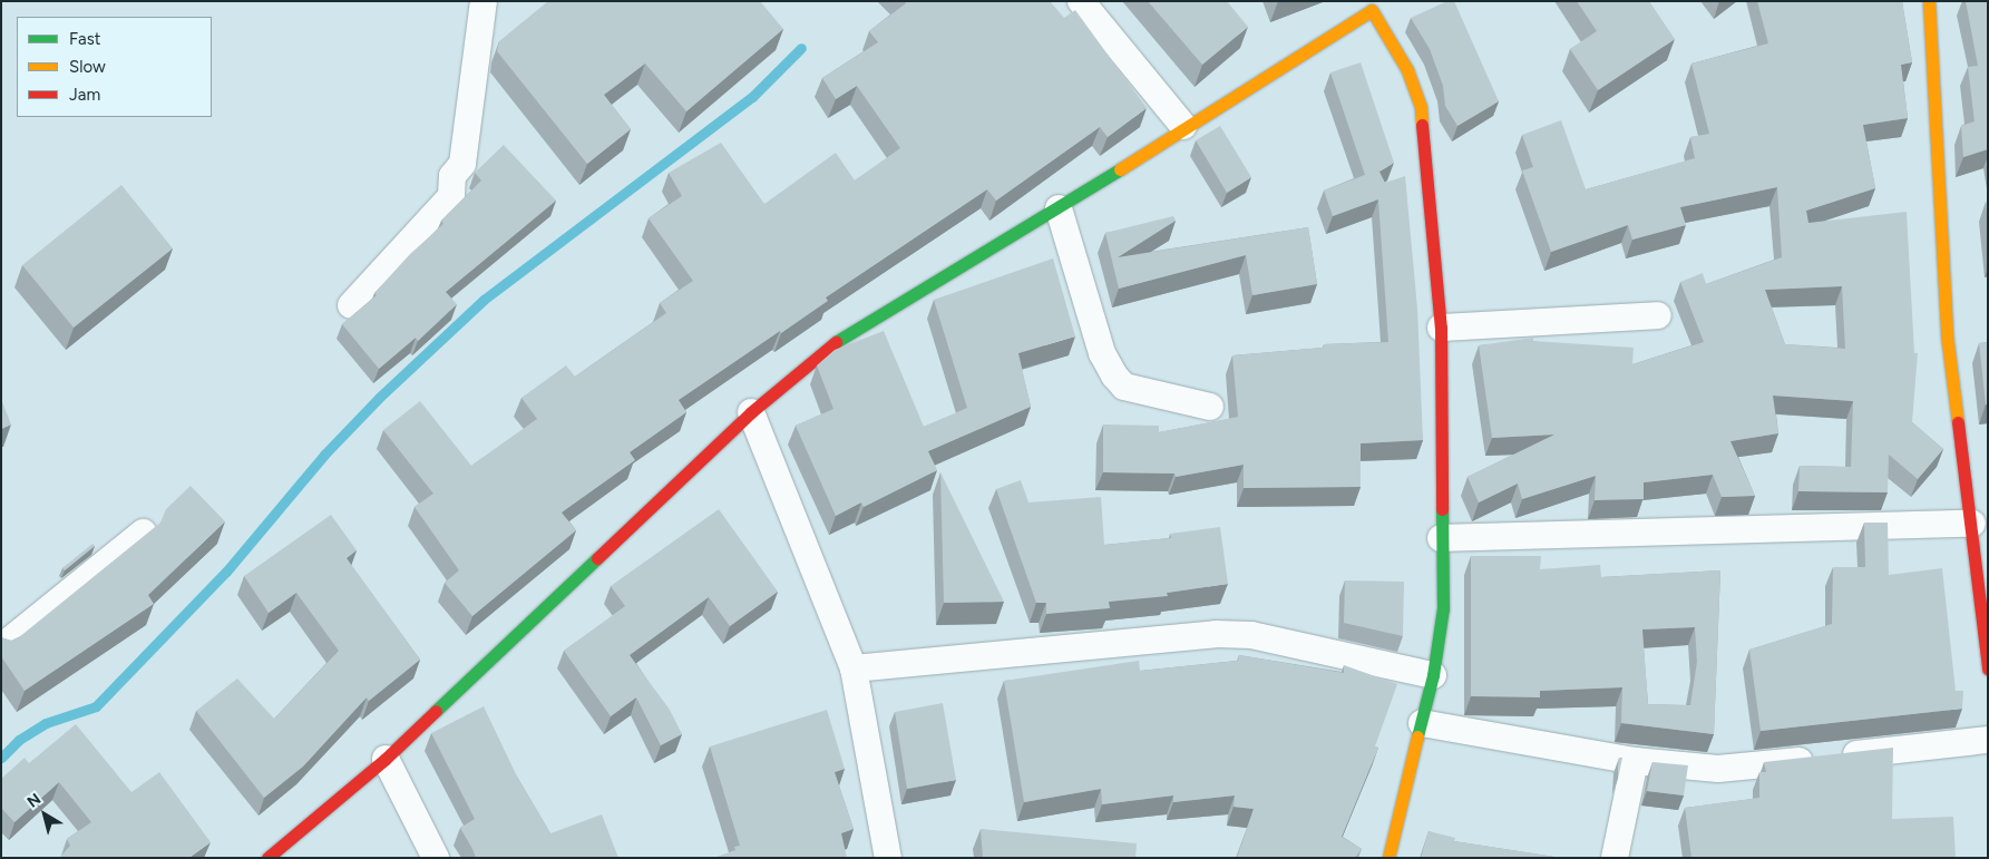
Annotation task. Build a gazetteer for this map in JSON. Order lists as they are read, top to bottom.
{
  "legend": ["Fast", "Slow", "Jam"],
  "north": "top left"
}
